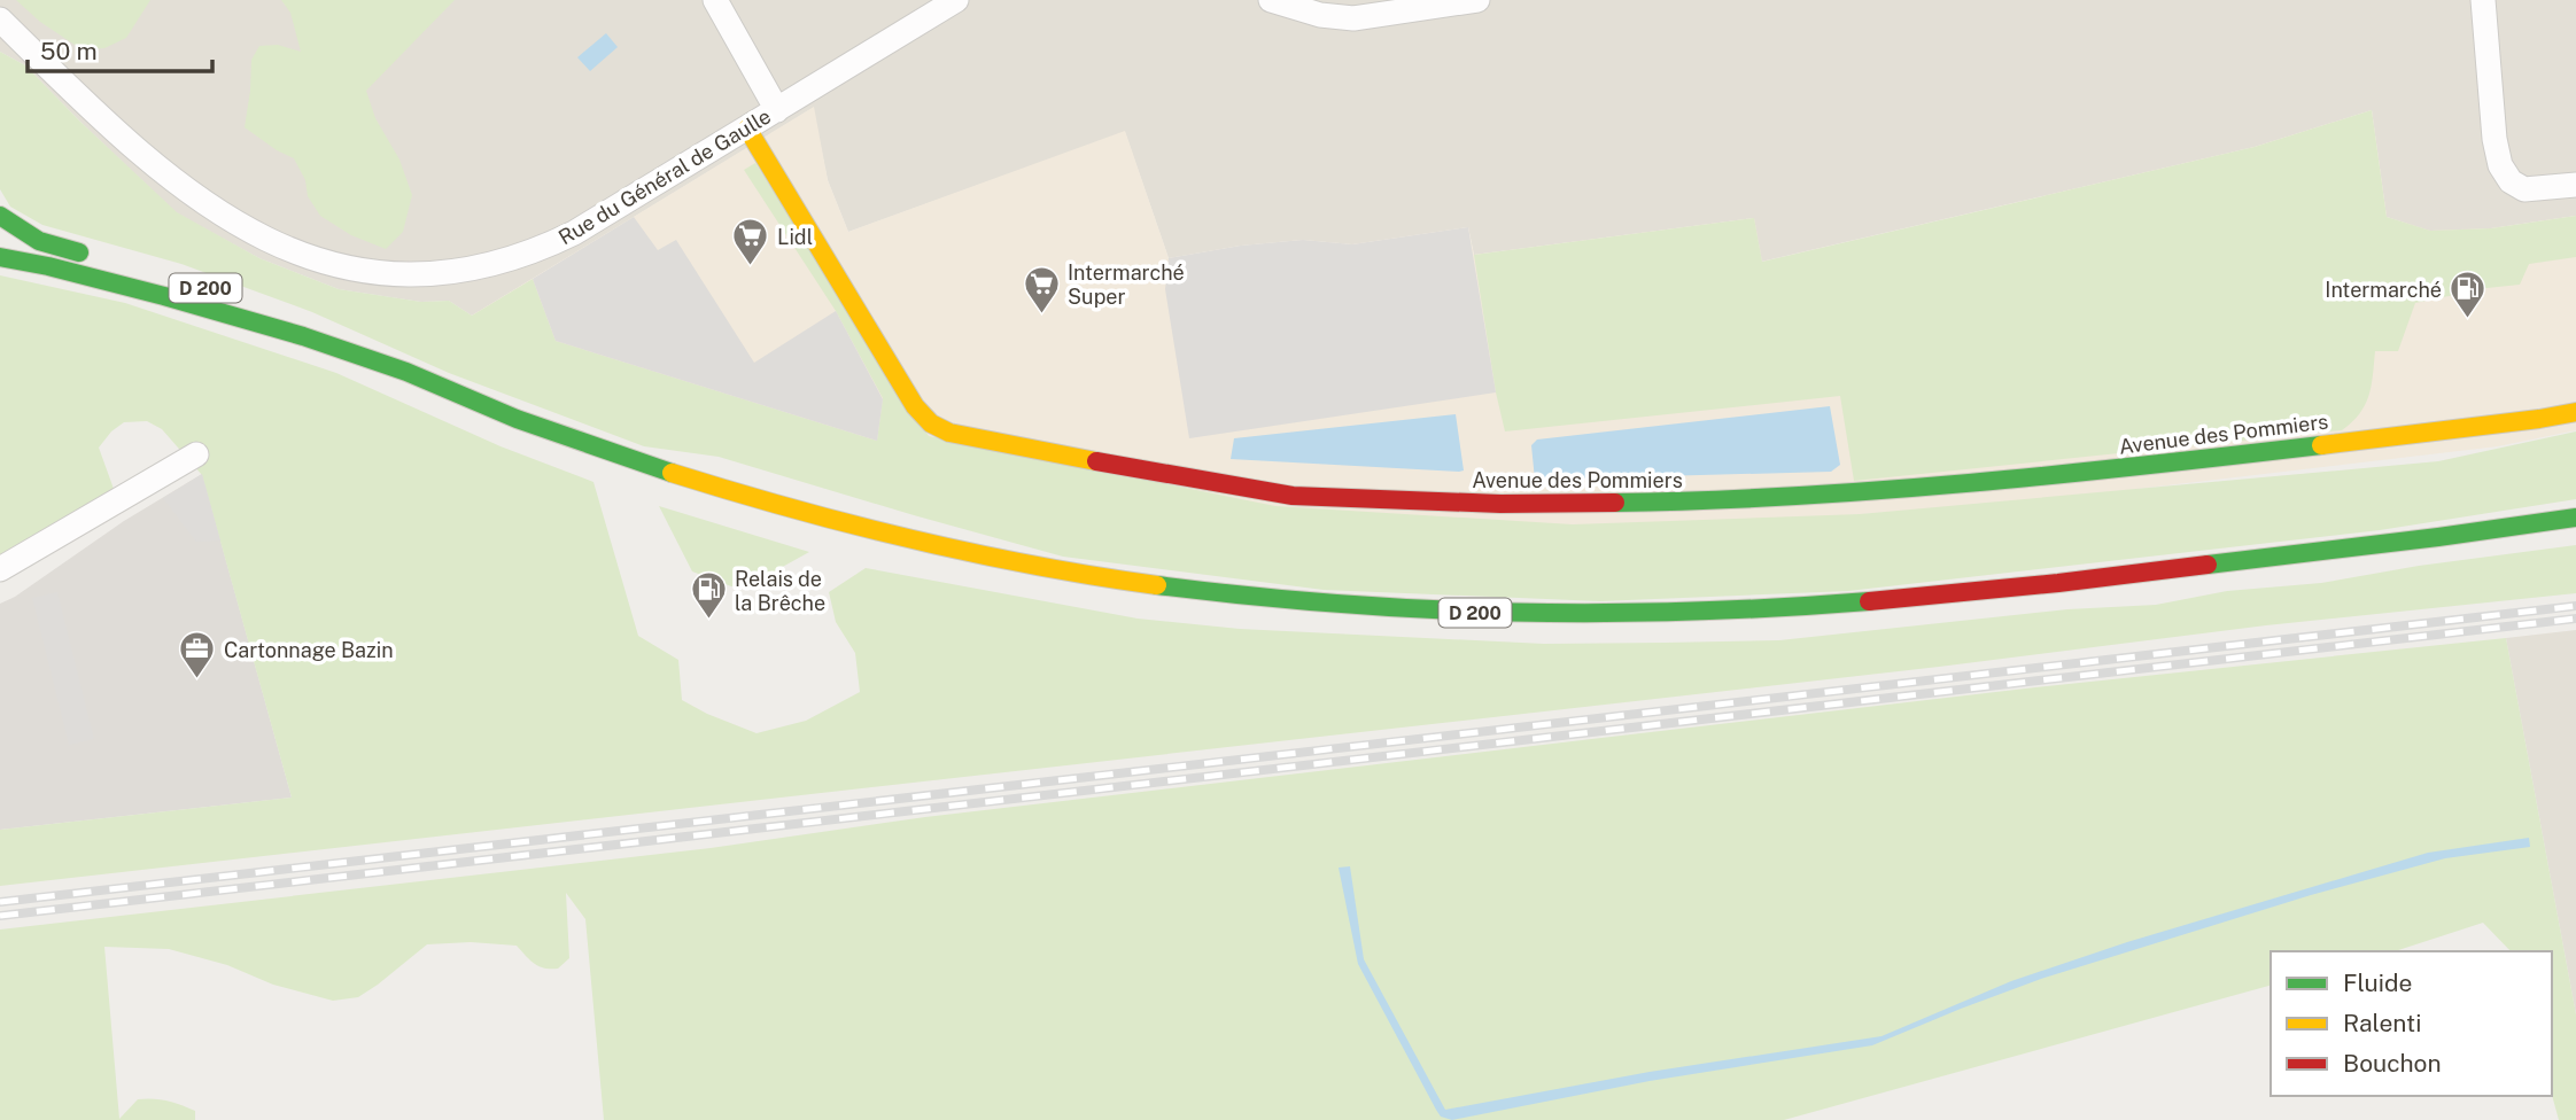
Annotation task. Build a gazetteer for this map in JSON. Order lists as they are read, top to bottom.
{
  "streets": {
    "main road": ["D 200", "Avenue des Pommiers"],
    "street": ["Rue du Général de Gaulle"]
  },
  "crossings": [
    ["Rue du Général de Gaulle", "Avenue des Pommiers"]
  ],
  "places": {
    "supermarket": ["Lidl", "Intermarché Super"],
    "fuel station": ["Intermarché", "Relais de la Brêche"],
    "office": ["Cartonnage Bazin"]
  },
  "legend": ["Fluide", "Ralenti", "Bouchon"],
  "scale_bar": "50 m"
}
